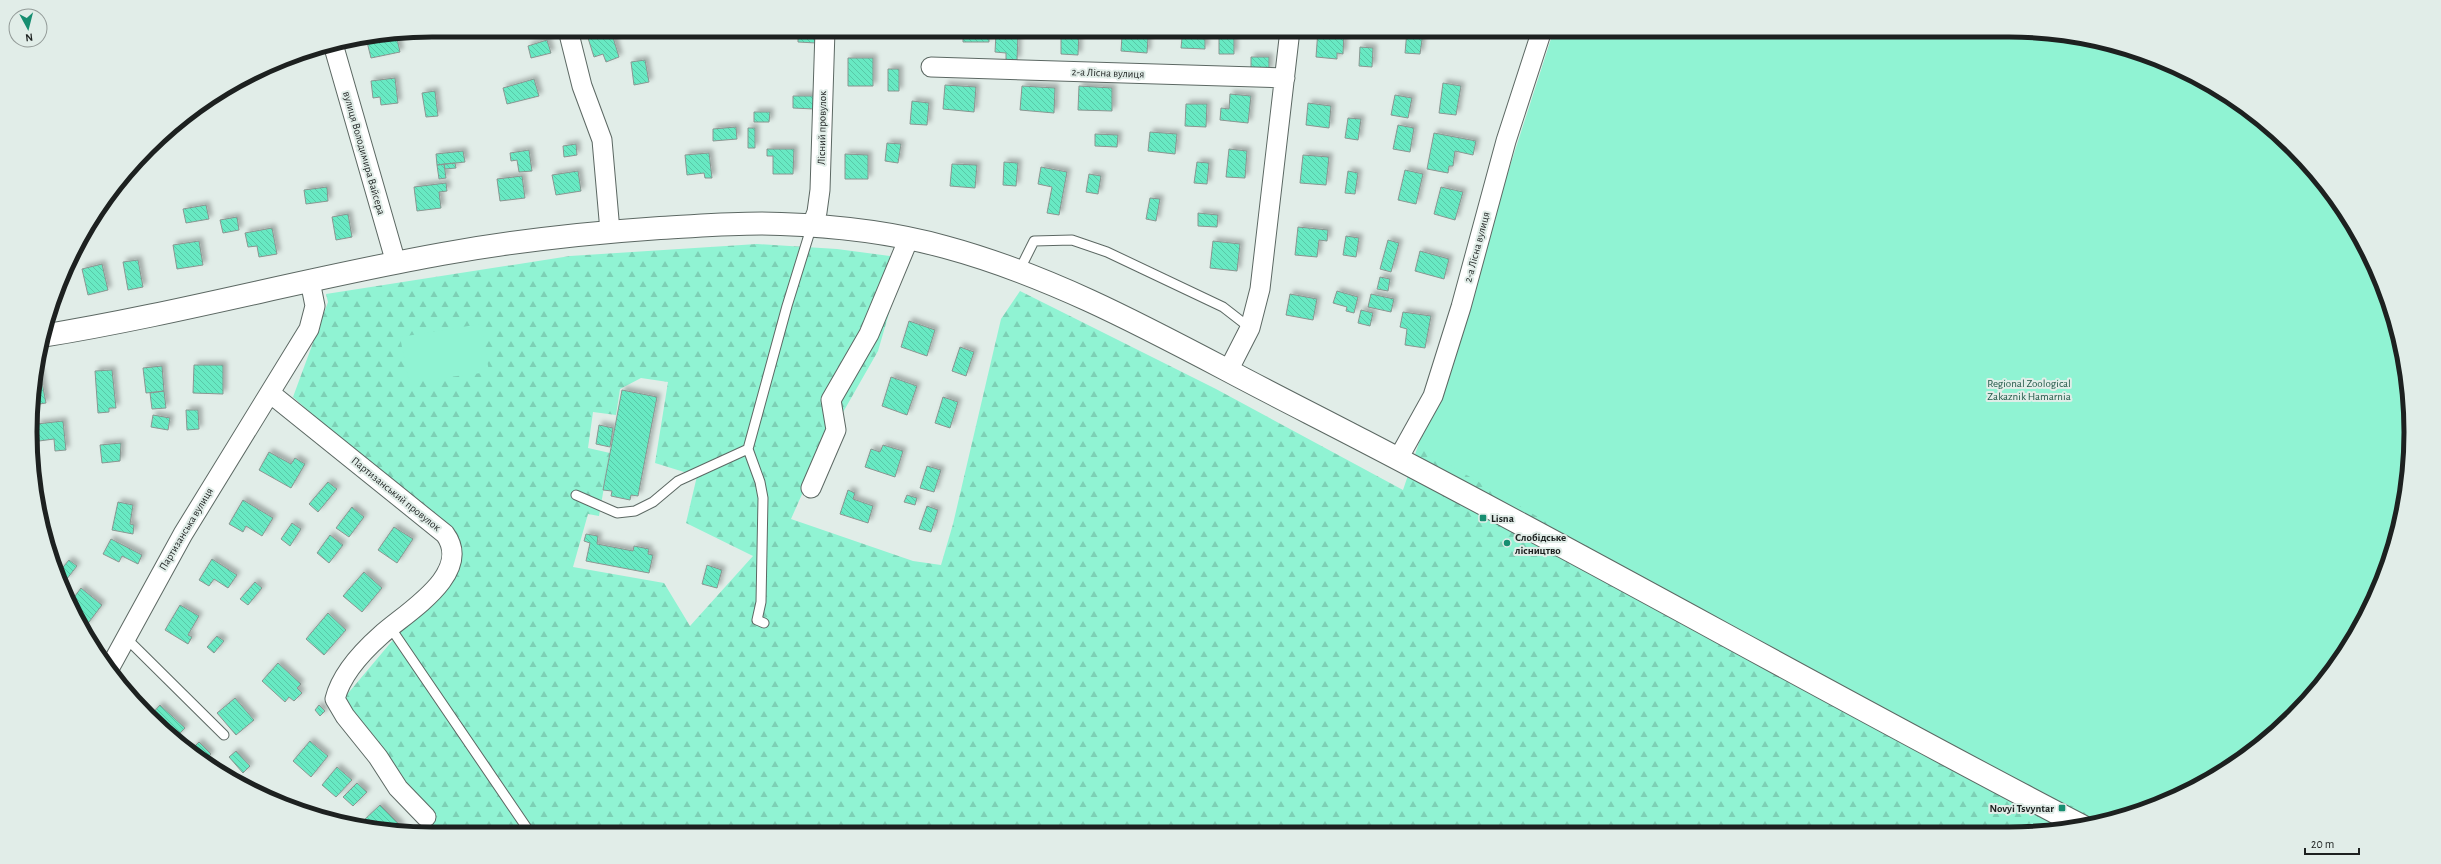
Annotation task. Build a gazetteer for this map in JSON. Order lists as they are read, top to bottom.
{
  "streets": {
    "street": [
      "2-а Лісна вулиця",
      "Лісний провулок",
      "вулиця Володимира Вайсера",
      "Партизанський провулок",
      "Партизанська вулиця"
    ]
  },
  "crossings": [
    ["Партизанський провулок", "Партизанська вулиця"]
  ],
  "parks": ["Regional Zoological Zakaznik Hamarnia"],
  "places": {
    "transit": ["Lisna", "Novyi Tsvyntar"],
    "other": ["Слобідське лісництво"]
  },
  "scale_bar": "20 m",
  "north": "bottom"
}
